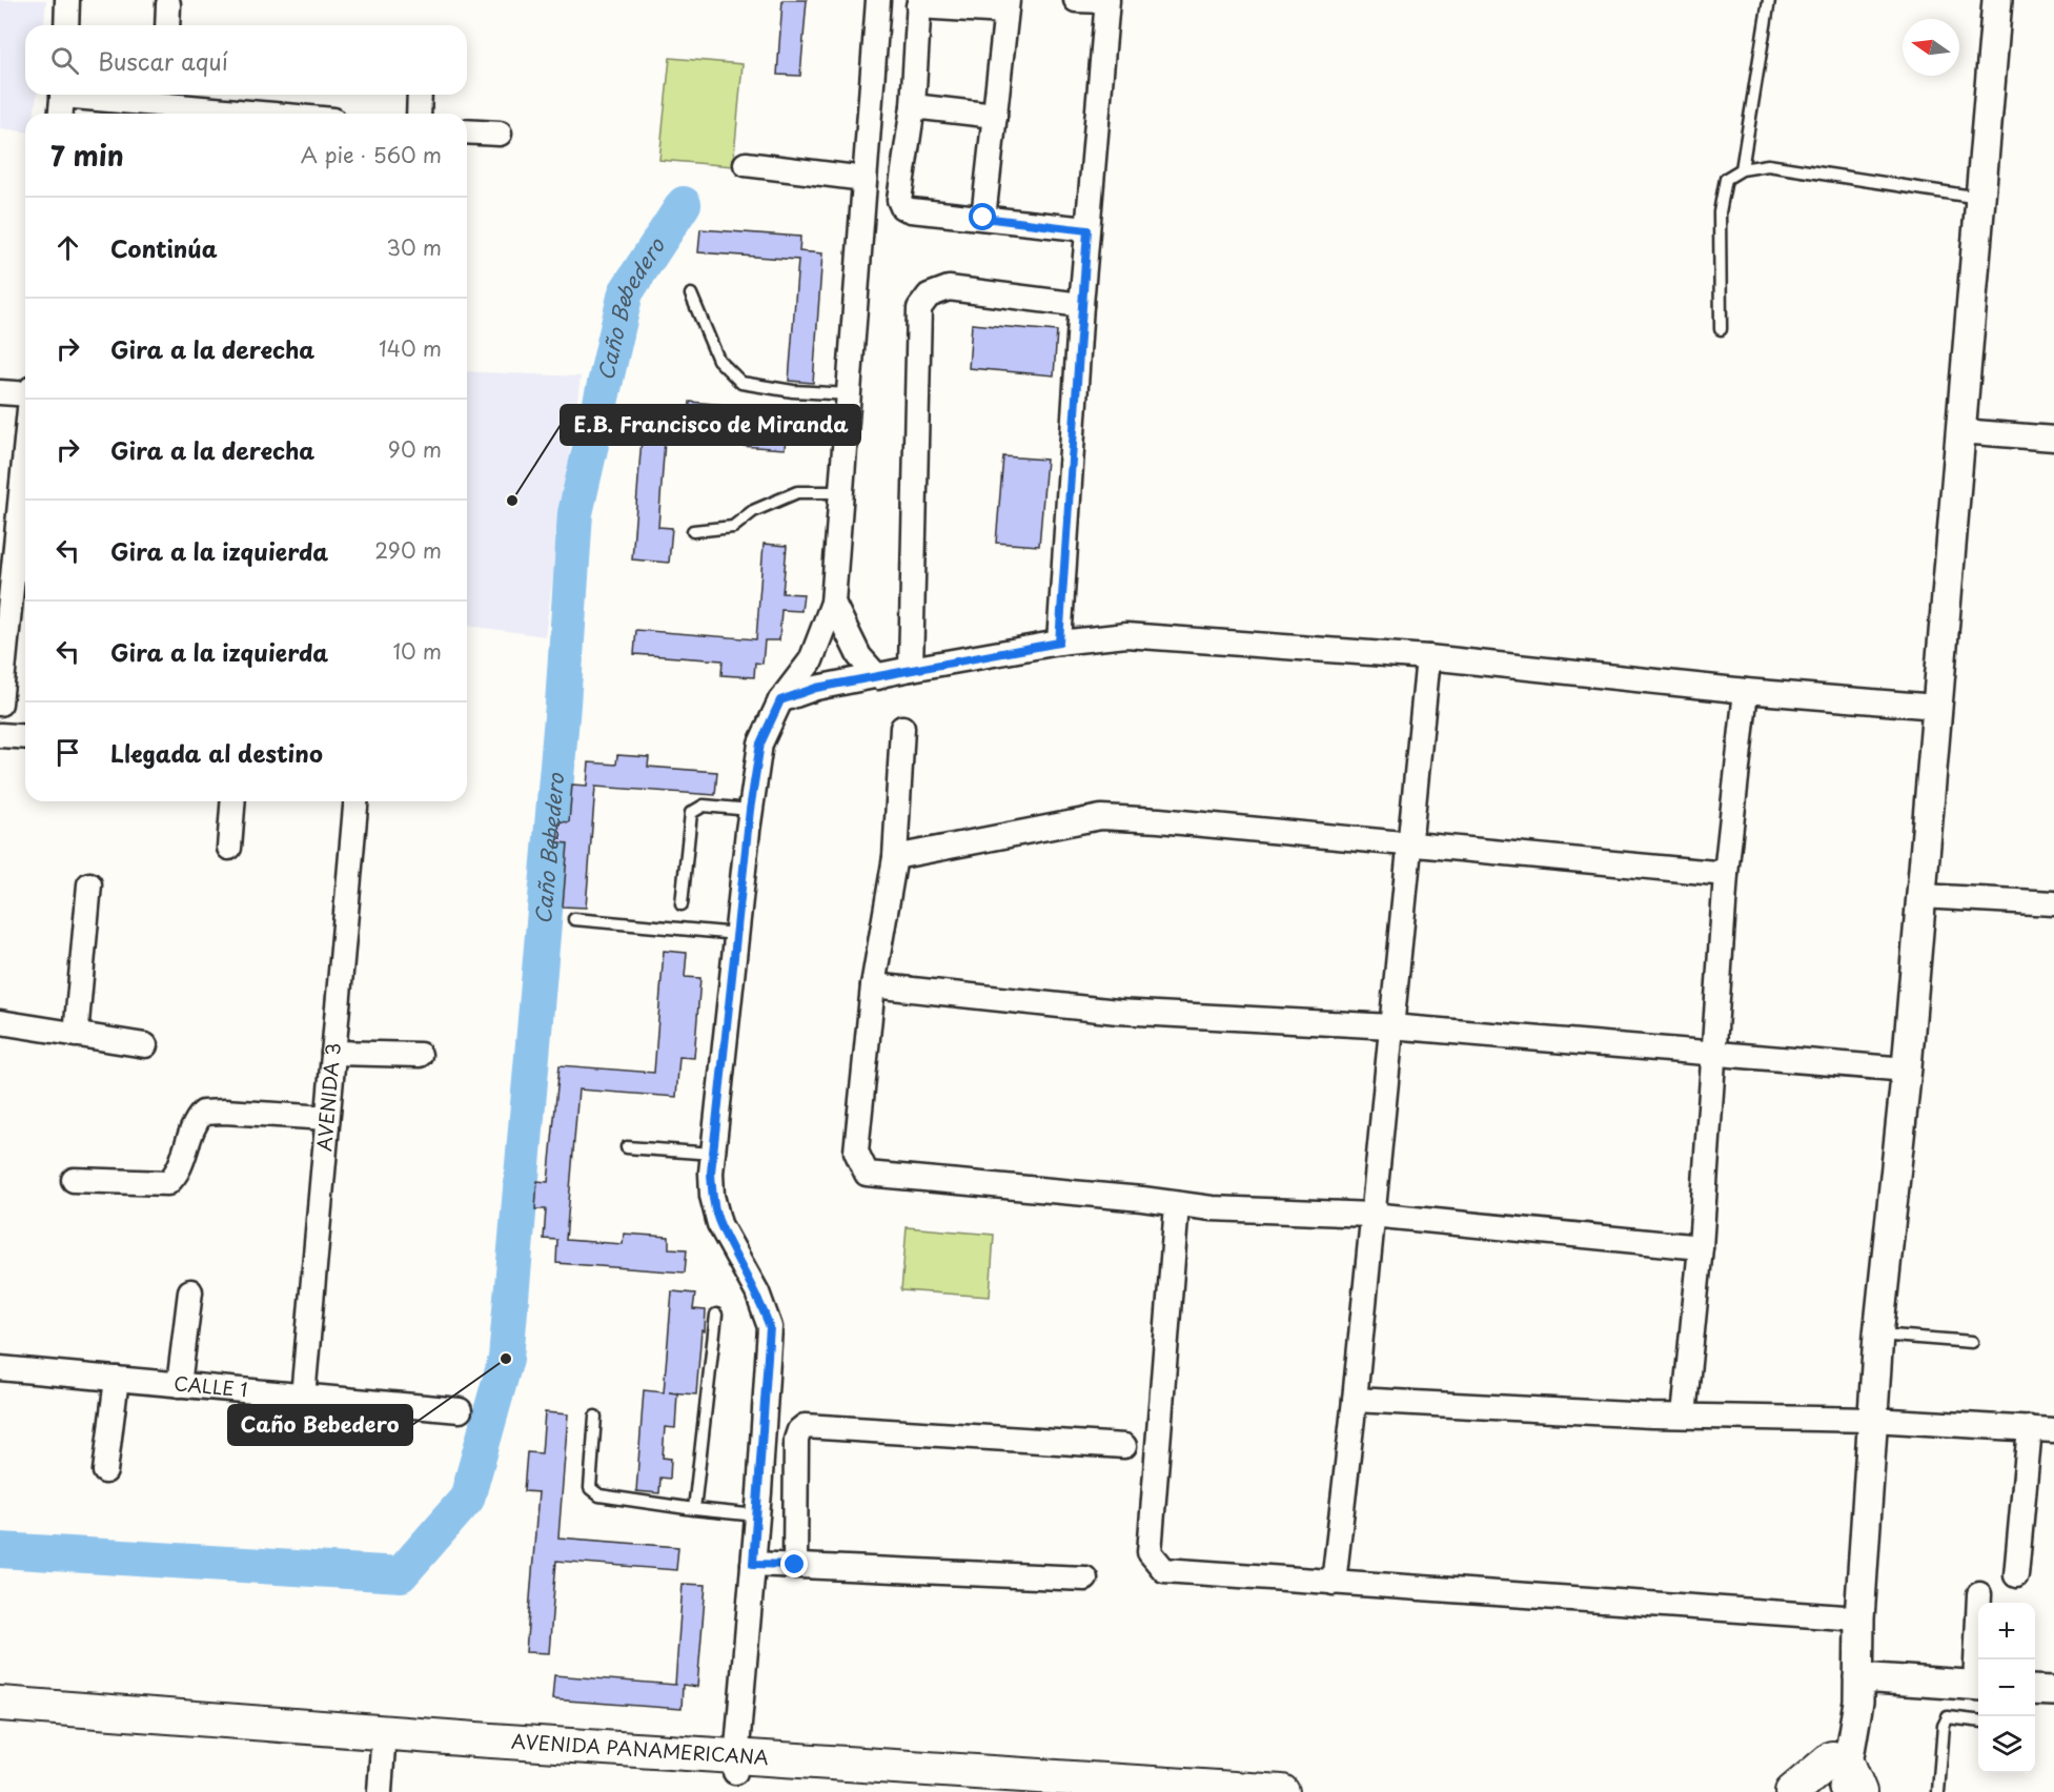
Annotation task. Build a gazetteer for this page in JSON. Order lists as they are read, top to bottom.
{
  "streets": {
    "main road": ["AVENIDA PANAMERICANA"],
    "street": ["AVENIDA 3", "CALLE 1"]
  },
  "crossings": [
    ["AVENIDA 3", "CALLE 1"]
  ],
  "water": ["Caño Bebedero"],
  "places": ["E.B. Francisco de Miranda", "Caño Bebedero"],
  "north": "left",
  "page": {
    "search": "Buscar aquí",
    "heading": ["7 min", "A pie · 560 m"],
    "list": [
      ["Continúa", "30 m"],
      ["Gira a la derecha", "140 m"],
      ["Gira a la derecha", "90 m"],
      ["Gira a la izquierda", "290 m"],
      ["Gira a la izquierda", "10 m"],
      "Llegada al destino"
    ],
    "map_buttons": ["+", "−"]
  }
}
